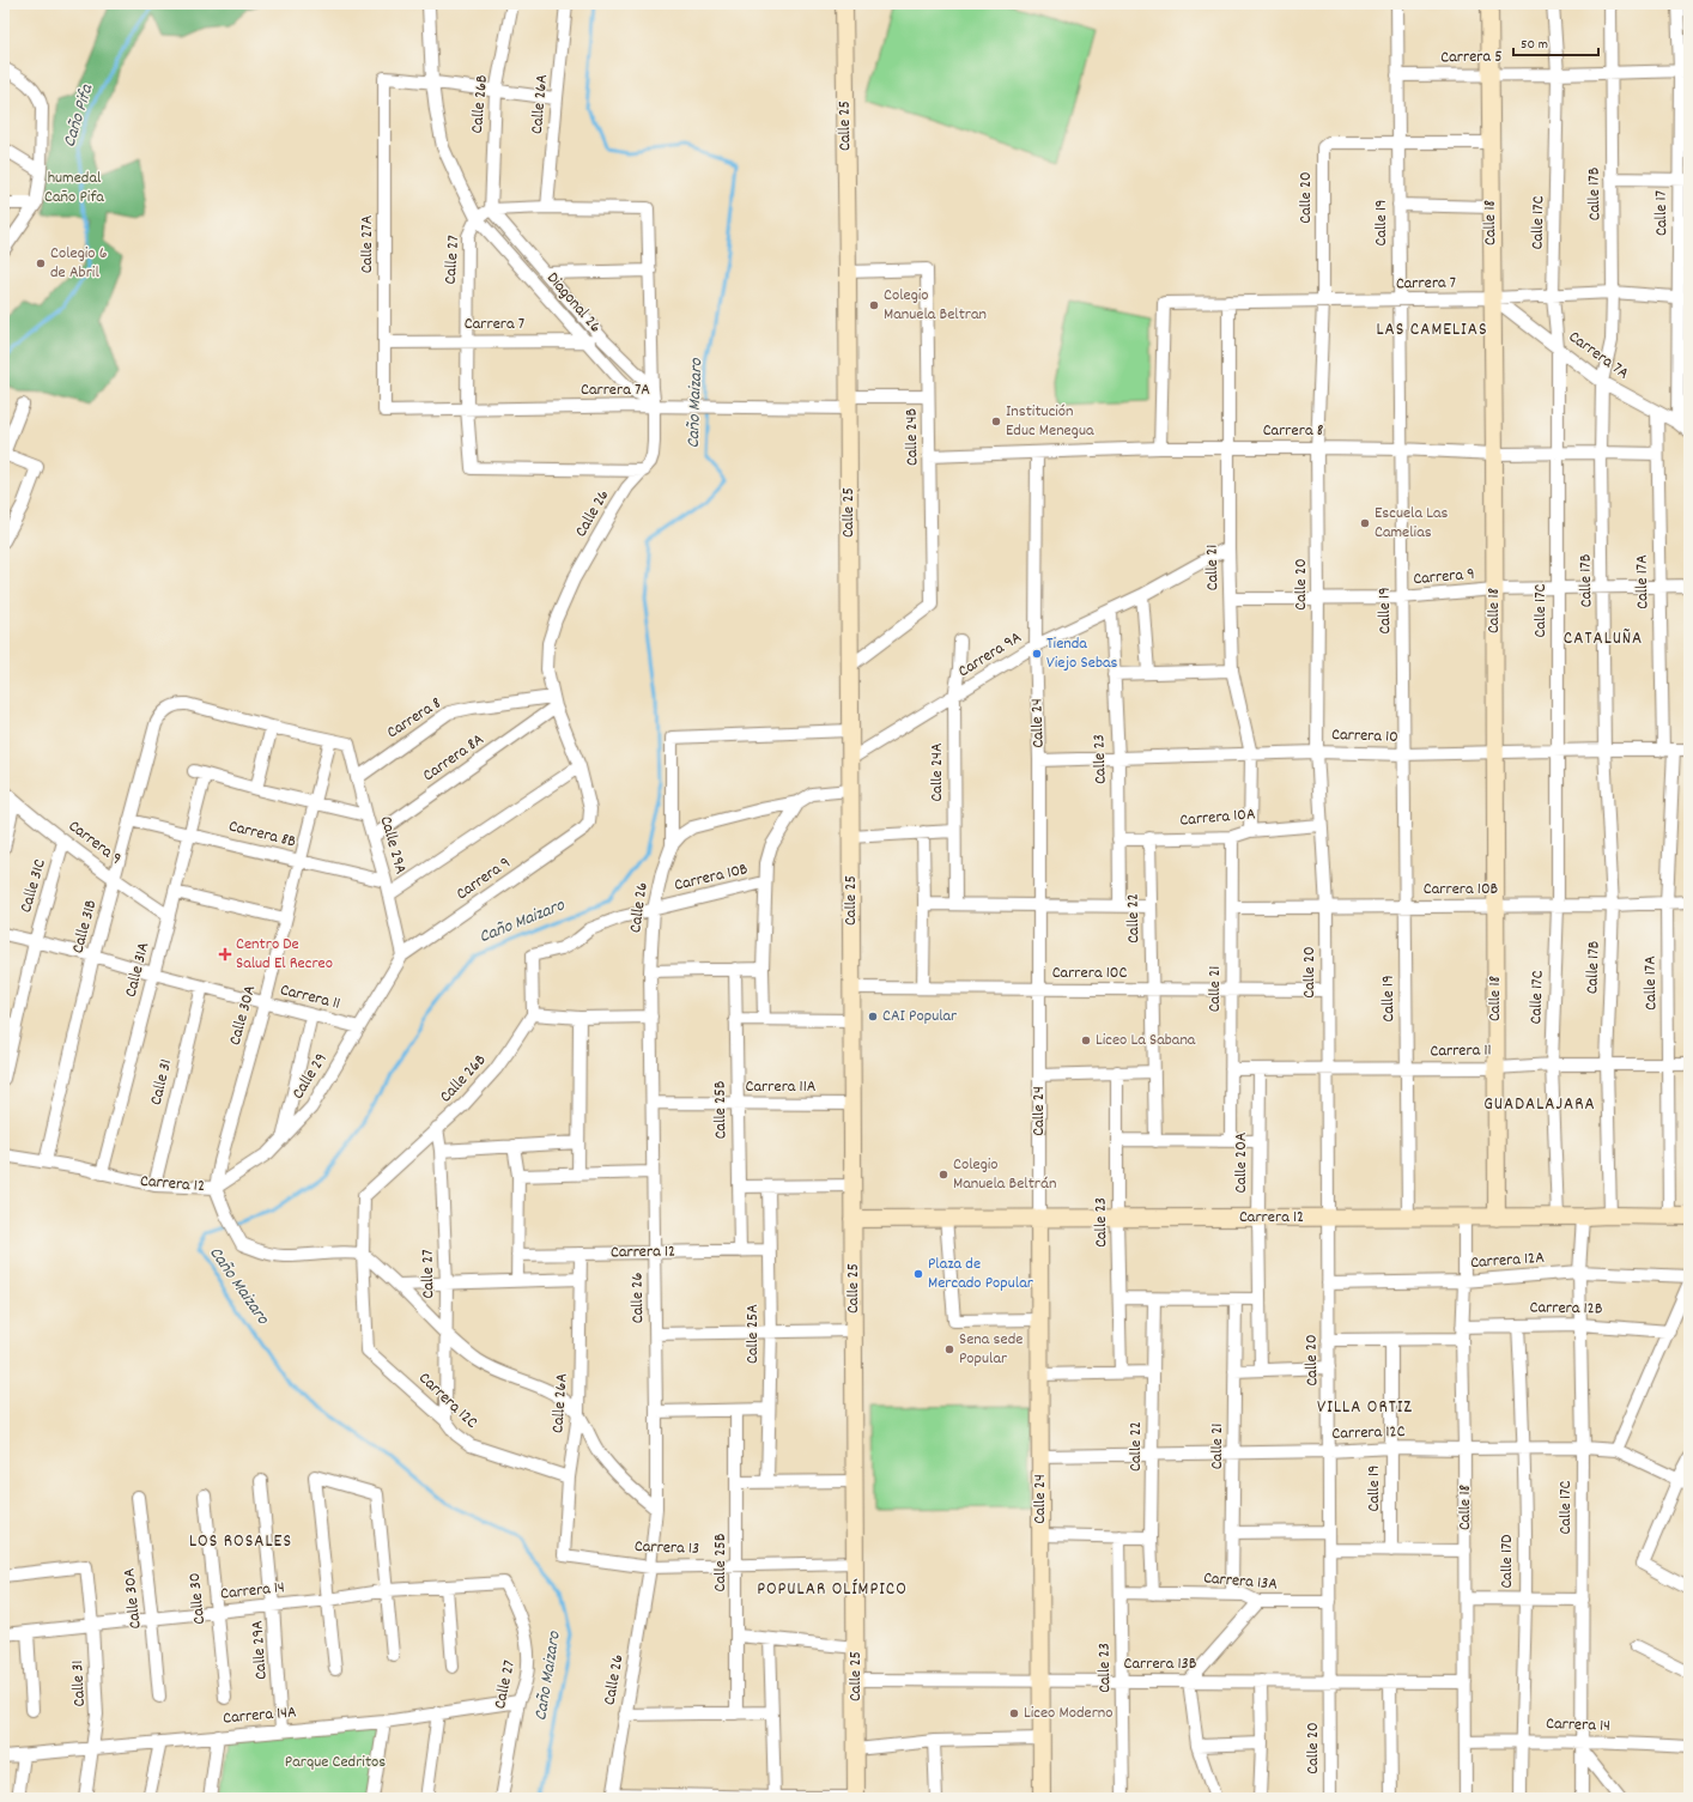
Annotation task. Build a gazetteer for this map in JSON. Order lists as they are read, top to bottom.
{
  "streets": {
    "street": [
      "Carrera 5",
      "Calle 26B",
      "Calle 26A",
      "Calle 25",
      "Calle 17B",
      "Calle 20",
      "Calle 17",
      "Calle 19",
      "Calle 18",
      "Calle 17C",
      "Calle 27A",
      "Calle 27",
      "Carrera 7",
      "Diagonal 26",
      "Carrera 7A",
      "Carrera 8",
      "Calle 24B",
      "Calle 26",
      "Calle 21",
      "Carrera 9",
      "Calle 17A",
      "Carrera 9A",
      "Calle 24",
      "Carrera 10",
      "Carrera 8A",
      "Calle 23",
      "Calle 24A",
      "Carrera 10A",
      "Carrera 8B",
      "Calle 29A",
      "Carrera 10B",
      "Calle 31C",
      "Calle 22",
      "Calle 31B",
      "Calle 31A",
      "Carrera 10C",
      "Carrera 11",
      "Calle 30A",
      "Calle 29",
      "Calle 31",
      "Carrera 11A",
      "Calle 25B",
      "Calle 20A",
      "Carrera 12",
      "Carrera 12A",
      "Carrera 12B",
      "Calle 25A",
      "Carrera 12C",
      "Carrera 13",
      "Calle 17D",
      "Carrera 13A",
      "Carrera 14",
      "Calle 30",
      "Carrera 13B",
      "Carrera 14A"
    ]
  },
  "crossings": [
    ["Carrera 5", "Calle 17B"],
    ["Carrera 5", "Calle 17"],
    ["Carrera 5", "Calle 19"],
    ["Carrera 5", "Calle 18"],
    ["Carrera 5", "Calle 17C"],
    ["Calle 26B", "Calle 27"],
    ["Calle 26B", "Diagonal 26"],
    ["Calle 26B", "Carrera 10B"],
    ["Calle 26B", "Carrera 12"],
    ["Calle 26B", "Carrera 12C"],
    ["Calle 26A", "Calle 26"],
    ["Calle 26A", "Carrera 12"],
    ["Calle 26A", "Carrera 12C"],
    ["Calle 26A", "Carrera 13"],
    ["Calle 25", "Carrera 7A"],
    ["Calle 25", "Calle 24B"],
    ["Calle 25", "Calle 26"],
    ["Calle 25", "Carrera 9A"],
    ["Calle 25", "Carrera 10C"],
    ["Calle 25", "Carrera 11A"],
    ["Calle 25", "Carrera 12"],
    ["Calle 25", "Carrera 13"],
    ["Calle 25", "Carrera 13B"],
    ["Calle 17B", "Carrera 7"],
    ["Calle 17B", "Carrera 7A"],
    ["Calle 17B", "Carrera 8"],
    ["Calle 17B", "Carrera 9"],
    ["Calle 17B", "Carrera 10"],
    ["Calle 17B", "Carrera 10B"],
    ["Calle 17B", "Carrera 11"],
    ["Calle 17B", "Carrera 12"],
    ["Calle 20", "Calle 19"],
    ["Calle 20", "Carrera 7"],
    ["Calle 20", "Carrera 8"],
    ["Calle 20", "Carrera 9"],
    ["Calle 20", "Carrera 10"],
    ["Calle 20", "Carrera 10A"],
    ["Calle 20", "Carrera 10B"],
    ["Calle 20", "Carrera 10C"],
    ["Calle 20", "Carrera 11"],
    ["Calle 20", "Carrera 12"],
    ["Calle 20", "Carrera 12A"],
    ["Calle 20", "Carrera 12C"],
    ["Calle 20", "Carrera 13A"],
    ["Calle 20", "Carrera 13B"],
    ["Calle 17", "Carrera 7"],
    ["Calle 17", "Carrera 7A"],
    ["Calle 19", "Carrera 7"],
    ["Calle 19", "Carrera 8"],
    ["Calle 19", "Carrera 9"],
    ["Calle 19", "Carrera 10"],
    ["Calle 19", "Carrera 10B"],
    ["Calle 19", "Carrera 11"],
    ["Calle 19", "Carrera 12"],
    ["Calle 19", "Carrera 12C"],
    ["Calle 18", "Carrera 7"],
    ["Calle 18", "Carrera 7A"],
    ["Calle 18", "Carrera 8"],
    ["Calle 18", "Carrera 9"],
    ["Calle 18", "Carrera 10"],
    ["Calle 18", "Carrera 10B"],
    ["Calle 18", "Carrera 11"],
    ["Calle 18", "Carrera 12"],
    ["Calle 18", "Carrera 12A"],
    ["Calle 18", "Carrera 12B"],
    ["Calle 18", "Carrera 12C"],
    ["Calle 18", "Carrera 14"],
    ["Calle 18", "Carrera 13B"],
    ["Calle 17C", "Carrera 7"],
    ["Calle 17C", "Carrera 7A"],
    ["Calle 17C", "Carrera 8"],
    ["Calle 17C", "Carrera 9"],
    ["Calle 17C", "Carrera 10"],
    ["Calle 17C", "Carrera 10B"],
    ["Calle 17C", "Carrera 11"],
    ["Calle 17C", "Carrera 12"],
    ["Calle 17C", "Carrera 12A"],
    ["Calle 17C", "Carrera 12B"],
    ["Calle 17C", "Carrera 12C"],
    ["Calle 17C", "Carrera 14"],
    ["Calle 27A", "Calle 27"],
    ["Calle 27A", "Carrera 7"],
    ["Calle 27A", "Carrera 7A"],
    ["Calle 27", "Carrera 7"],
    ["Calle 27", "Diagonal 26"],
    ["Calle 27", "Carrera 7A"],
    ["Calle 27", "Calle 26"],
    ["Calle 27", "Carrera 12C"],
    ["Calle 27", "Carrera 14"],
    ["Calle 27", "Carrera 14A"],
    ["Carrera 7", "Diagonal 26"],
    ["Carrera 7", "Carrera 7A"],
    ["Carrera 7", "Carrera 8"],
    ["Carrera 7", "Calle 21"],
    ["Diagonal 26", "Carrera 7A"],
    ["Diagonal 26", "Calle 26"],
    ["Carrera 7A", "Calle 24B"],
    ["Carrera 7A", "Calle 26"],
    ["Carrera 7A", "Calle 17A"],
    ["Carrera 8", "Calle 24B"],
    ["Carrera 8", "Calle 26"],
    ["Carrera 8", "Calle 21"],
    ["Carrera 8", "Calle 17A"],
    ["Carrera 8", "Calle 24"],
    ["Carrera 8", "Carrera 8A"],
    ["Carrera 8", "Calle 29A"],
    ["Calle 26", "Carrera 9"],
    ["Calle 26", "Carrera 8A"],
    ["Calle 26", "Carrera 10B"],
    ["Calle 26", "Carrera 11A"],
    ["Calle 26", "Carrera 12"],
    ["Calle 26", "Carrera 13"],
    ["Calle 21", "Carrera 9"],
    ["Calle 21", "Carrera 9A"],
    ["Calle 21", "Carrera 10"],
    ["Calle 21", "Carrera 10A"],
    ["Calle 21", "Carrera 10B"],
    ["Calle 21", "Carrera 10C"],
    ["Calle 21", "Carrera 11"],
    ["Calle 21", "Carrera 12C"],
    ["Calle 21", "Carrera 13A"],
    ["Carrera 9", "Calle 17A"],
    ["Carrera 9", "Calle 29A"],
    ["Carrera 9", "Calle 31C"],
    ["Carrera 9", "Calle 31B"],
    ["Carrera 9", "Calle 31A"],
    ["Carrera 9", "Calle 29"],
    ["Calle 17A", "Carrera 10"],
    ["Calle 17A", "Carrera 10B"],
    ["Calle 17A", "Carrera 11"],
    ["Calle 17A", "Carrera 12"],
    ["Carrera 9A", "Calle 24"],
    ["Carrera 9A", "Calle 23"],
    ["Carrera 9A", "Calle 24A"],
    ["Calle 24", "Carrera 10"],
    ["Calle 24", "Carrera 10C"],
    ["Calle 24", "Carrera 12"],
    ["Calle 24", "Carrera 12C"],
    ["Calle 24", "Carrera 13B"],
    ["Carrera 10", "Calle 23"],
    ["Carrera 8A", "Calle 29A"],
    ["Calle 23", "Carrera 10A"],
    ["Calle 23", "Carrera 12"],
    ["Calle 23", "Carrera 13A"],
    ["Calle 23", "Carrera 13B"],
    ["Carrera 10A", "Calle 22"],
    ["Carrera 8B", "Calle 29A"],
    ["Carrera 8B", "Calle 31B"],
    ["Carrera 8B", "Calle 31A"],
    ["Carrera 8B", "Calle 30A"],
    ["Calle 29A", "Calle 30A"],
    ["Calle 29A", "Calle 29"],
    ["Calle 29A", "Carrera 14"],
    ["Calle 29A", "Carrera 14A"],
    ["Calle 31C", "Carrera 11"],
    ["Calle 22", "Carrera 10C"],
    ["Calle 22", "Carrera 12C"],
    ["Calle 22", "Carrera 13A"],
    ["Calle 31B", "Carrera 11"],
    ["Calle 31B", "Carrera 12"],
    ["Calle 31A", "Carrera 11"],
    ["Calle 31A", "Carrera 12"],
    ["Carrera 11", "Calle 30A"],
    ["Carrera 11", "Calle 29"],
    ["Carrera 11", "Calle 31"],
    ["Carrera 11", "Calle 20A"],
    ["Calle 30A", "Calle 29"],
    ["Calle 30A", "Carrera 12"],
    ["Calle 30A", "Carrera 14"],
    ["Calle 29", "Carrera 12"],
    ["Calle 31", "Carrera 12"],
    ["Calle 31", "Carrera 14"],
    ["Calle 31", "Carrera 14A"],
    ["Carrera 11A", "Calle 25B"],
    ["Calle 25B", "Carrera 12"],
    ["Calle 25B", "Carrera 13"],
    ["Calle 20A", "Carrera 12"],
    ["Carrera 12", "Calle 25A"],
    ["Carrera 12", "Carrera 12C"],
    ["Carrera 12B", "Calle 17D"],
    ["Carrera 12C", "Calle 17D"],
    ["Calle 17D", "Carrera 14"],
    ["Carrera 14", "Calle 30"]
  ],
  "districts": [
    "LAS CAMELIAS",
    "CATALUÑA",
    "GUADALAJARA",
    "VILLA ORTIZ",
    "LOS ROSALES",
    "POPULAR OLÍMPICO"
  ],
  "water": ["Caño Pifa", "Caño Maizaro"],
  "parks": ["humedal Caño Pifa", "Parque Cedritos"],
  "places": {
    "other": [
      "Colegio 6 de Abril",
      "Colegio Manuela Beltran",
      "Institución Educ Menegua",
      "Escuela Las Camelias",
      "Tienda Viejo Sebas",
      "CAI Popular",
      "Liceo La Sabana",
      "Colegio Manuela Beltrán",
      "Plaza de Mercado Popular",
      "Sena sede Popular",
      "Liceo Moderno"
    ],
    "health": ["Centro De Salud El Recreo"]
  },
  "scale_bar": "50 m"
}
